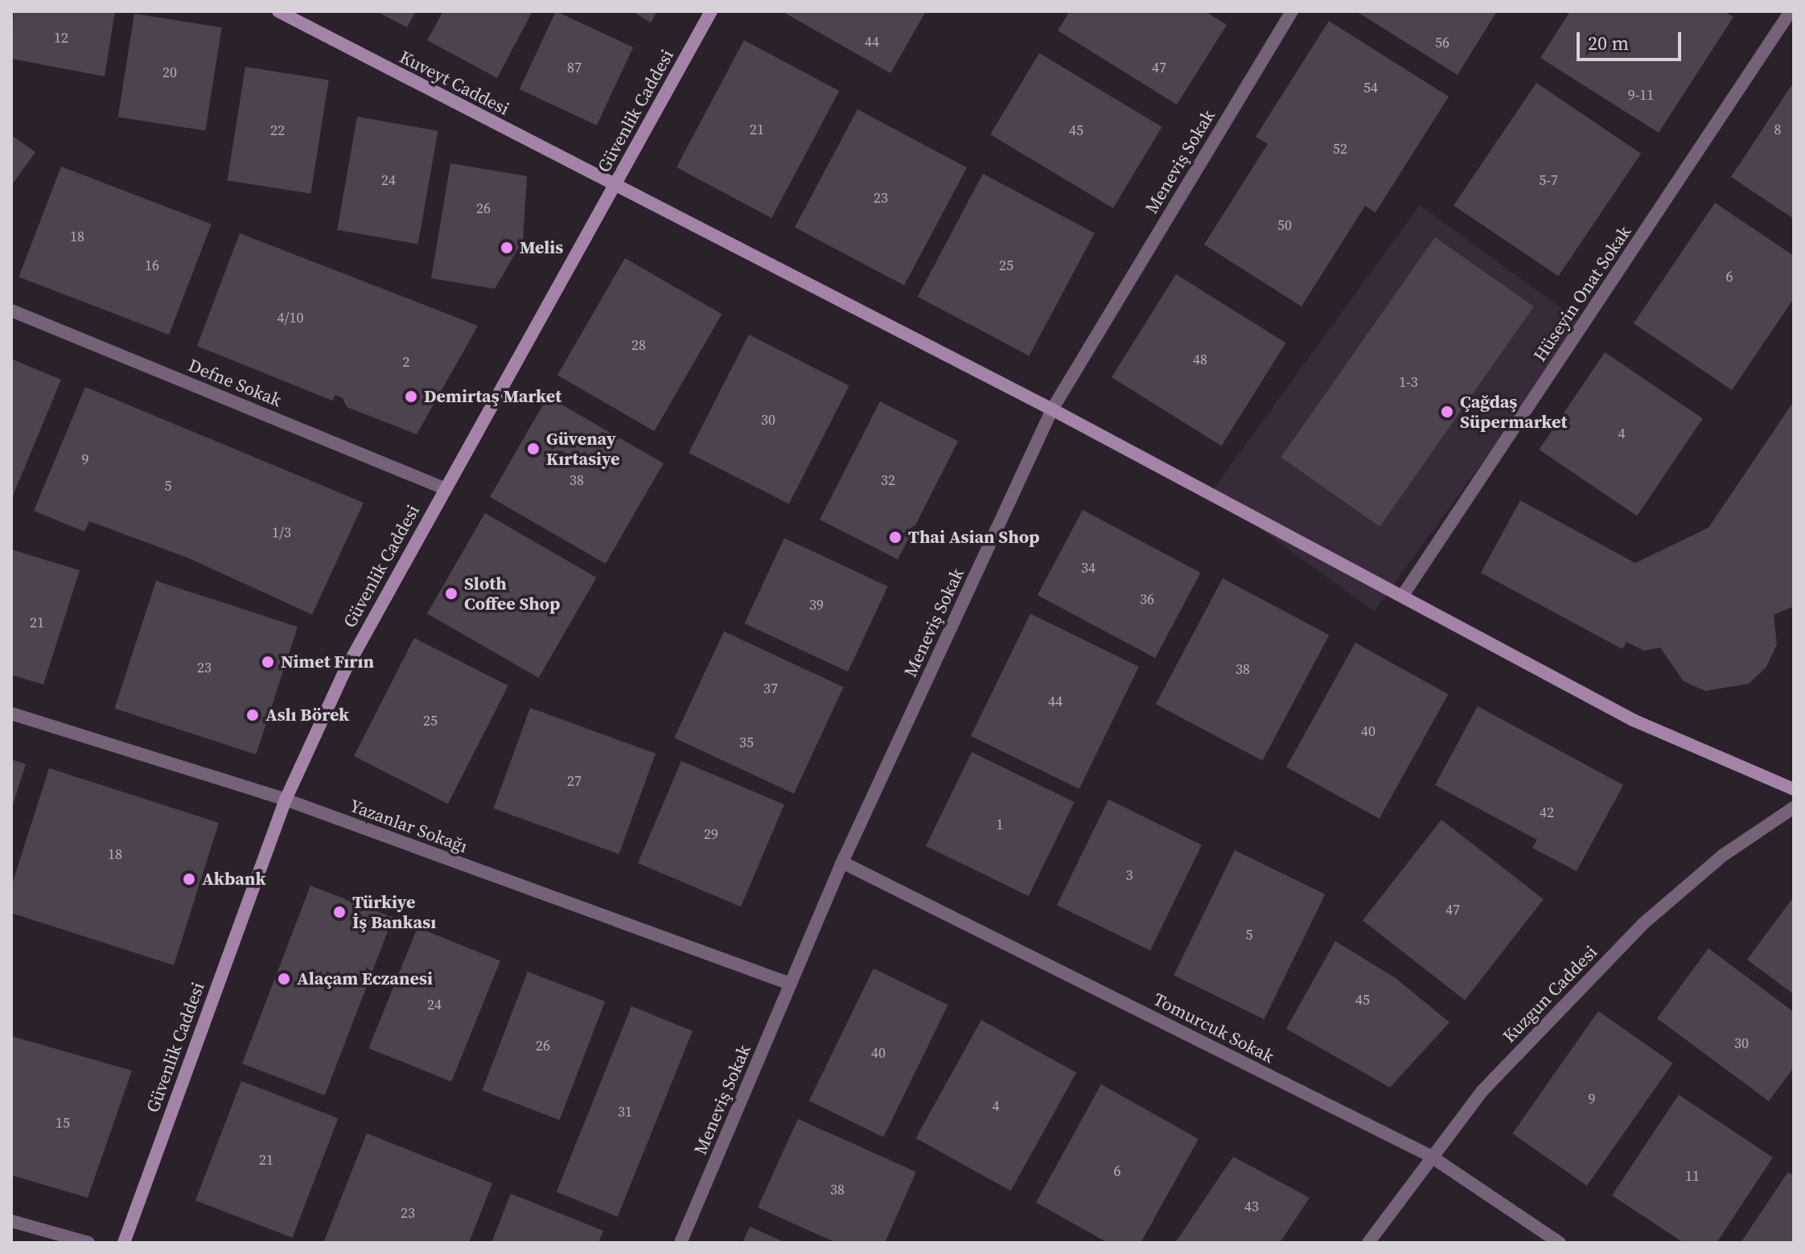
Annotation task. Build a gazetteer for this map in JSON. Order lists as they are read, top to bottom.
{
  "streets": {
    "main road": ["Kuveyt Caddesi", "Güvenlik Caddesi"],
    "street": [
      "Meneviş Sokak",
      "Hüseyin Onat Sokak",
      "Defne Sokak",
      "Yazanlar Sokağı",
      "Kuzgun Caddesi",
      "Tomurcuk Sokak"
    ]
  },
  "crossings": [
    ["Kuveyt Caddesi", "Güvenlik Caddesi"],
    ["Kuveyt Caddesi", "Meneviş Sokak"],
    ["Kuveyt Caddesi", "Hüseyin Onat Sokak"],
    ["Güvenlik Caddesi", "Defne Sokak"],
    ["Güvenlik Caddesi", "Yazanlar Sokağı"],
    ["Meneviş Sokak", "Yazanlar Sokağı"],
    ["Meneviş Sokak", "Tomurcuk Sokak"],
    ["Kuzgun Caddesi", "Tomurcuk Sokak"]
  ],
  "places": [
    "Melis",
    "Demirtaş Market",
    "Çağdaş Süpermarket",
    "Güvenay Kırtasiye",
    "Thai Asian Shop",
    "Sloth Coffee Shop",
    "Nimet Fırın",
    "Aslı Börek",
    "Akbank",
    "Türkiye İş Bankası",
    "Alaçam Eczanesi"
  ],
  "house_numbers": [
    "12",
    "44",
    "56",
    "87",
    "47",
    "20",
    "54",
    "9-11",
    "21",
    "8",
    "22",
    "45",
    "52",
    "24",
    "5-7",
    "23",
    "26",
    "50",
    "18",
    "16",
    "25",
    "6",
    "4/10",
    "28",
    "48",
    "2",
    "1-3",
    "30",
    "4",
    "9",
    "38",
    "32",
    "5",
    "1/3",
    "34",
    "36",
    "39",
    "21",
    "23",
    "38",
    "37",
    "44",
    "25",
    "40",
    "35",
    "27",
    "42",
    "1",
    "29",
    "18",
    "3",
    "47",
    "5",
    "45",
    "24",
    "30",
    "26",
    "40",
    "9",
    "4",
    "31",
    "15",
    "21",
    "6",
    "11",
    "38",
    "43",
    "23"
  ],
  "scale_bar": "20 m"
}
